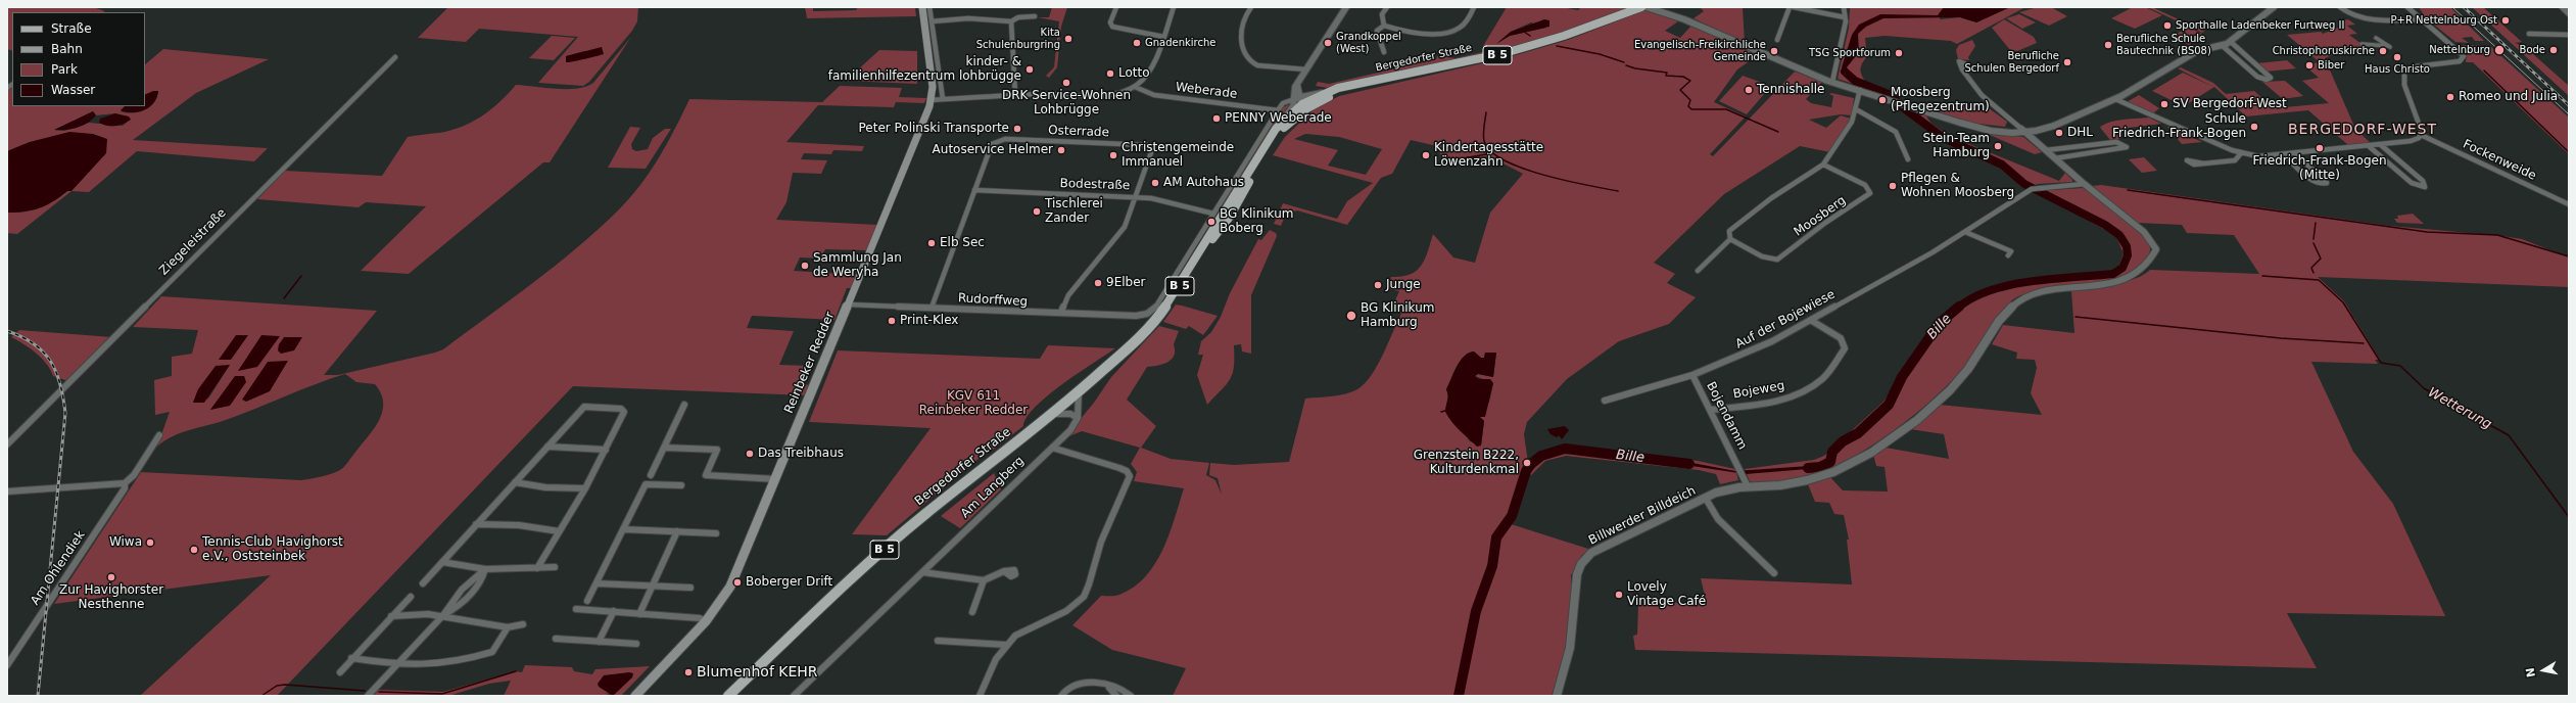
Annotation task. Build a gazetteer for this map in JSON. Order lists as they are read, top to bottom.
{
  "streets": {
    "main road": ["B 5", "Bergedorfer Straße", "Reinbeker Redder"],
    "street": [
      "Weberade",
      "Osterrade",
      "Fockenweide",
      "Bodestraße",
      "Moosberg",
      "Ziegeleistraße",
      "Rudorffweg",
      "Auf der Bojewiese",
      "Bojeweg",
      "Bojendamm",
      "Am Langberg",
      "Billwerder Billdeich",
      "Am Ohlendiek"
    ]
  },
  "crossings": [
    ["Bergedorfer Straße", "Bodestraße"],
    ["Bergedorfer Straße", "Rudorffweg"],
    ["Osterrade", "Bodestraße"],
    ["Osterrade", "Rudorffweg"],
    ["Bodestraße", "Rudorffweg"],
    ["Rudorffweg", "Reinbeker Redder"],
    ["Auf der Bojewiese", "Bojeweg"],
    ["Auf der Bojewiese", "Bojendamm"],
    ["Auf der Bojewiese", "Billwerder Billdeich"],
    ["Bojeweg", "Bojendamm"],
    ["Bojendamm", "Billwerder Billdeich"]
  ],
  "districts": ["BERGEDORF-WEST"],
  "water": ["Bille", "Wetterung"],
  "parks": ["KGV 611 Reinbeker Redder"],
  "places": [
    "P+R Nettelnburg Ost",
    "Sporthalle Ladenbeker Furtweg II",
    "Kita Schulenburgring",
    "Gnadenkirche",
    "Grandkoppel (West)",
    "Berufliche Schule Bautechnik (BS08)",
    "Nettelnburg",
    "Bode",
    "Evangelisch-Freikirchliche Gemeinde",
    "Christophoruskirche",
    "TSG Sportforum",
    "Haus Christo",
    "Berufliche Schulen Bergedorf",
    "Biber",
    "kinder- & familienhilfezentrum lohbrügge",
    "Lotto",
    "DRK Service-Wohnen Lohbrügge",
    "Tennishalle",
    "Romeo und Julia",
    "Moosberg (Pflegezentrum)",
    "SV Bergedorf-West",
    "PENNY Weberade",
    "Schule Friedrich-Frank-Bogen",
    "Peter Polinski Transporte",
    "DHL",
    "Stein-Team Hamburg",
    "Friedrich-Frank-Bogen (Mitte)",
    "Autoservice Helmer",
    "Christengemeinde Immanuel",
    "Kindertagesstätte Löwenzahn",
    "AM Autohaus",
    "Pflegen & Wohnen Moosberg",
    "Tischlerei Zander",
    "BG Klinikum Boberg",
    "Elb Sec",
    "Sammlung Jan de Weryha",
    "9Elber",
    "Junge",
    "BG Klinikum Hamburg",
    "Print-Klex",
    "Das Treibhaus",
    "Grenzstein B222, Kulturdenkmal",
    "Wiwa",
    "Tennis-Club Havighorst e.V., Oststeinbek",
    "Zur Havighorster Nesthenne",
    "Boberger Drift",
    "Lovely Vintage Café",
    "Blumenhof KEHR"
  ],
  "legend": [
    "Straße",
    "Bahn",
    "Park",
    "Wasser"
  ],
  "north": "left"
}
